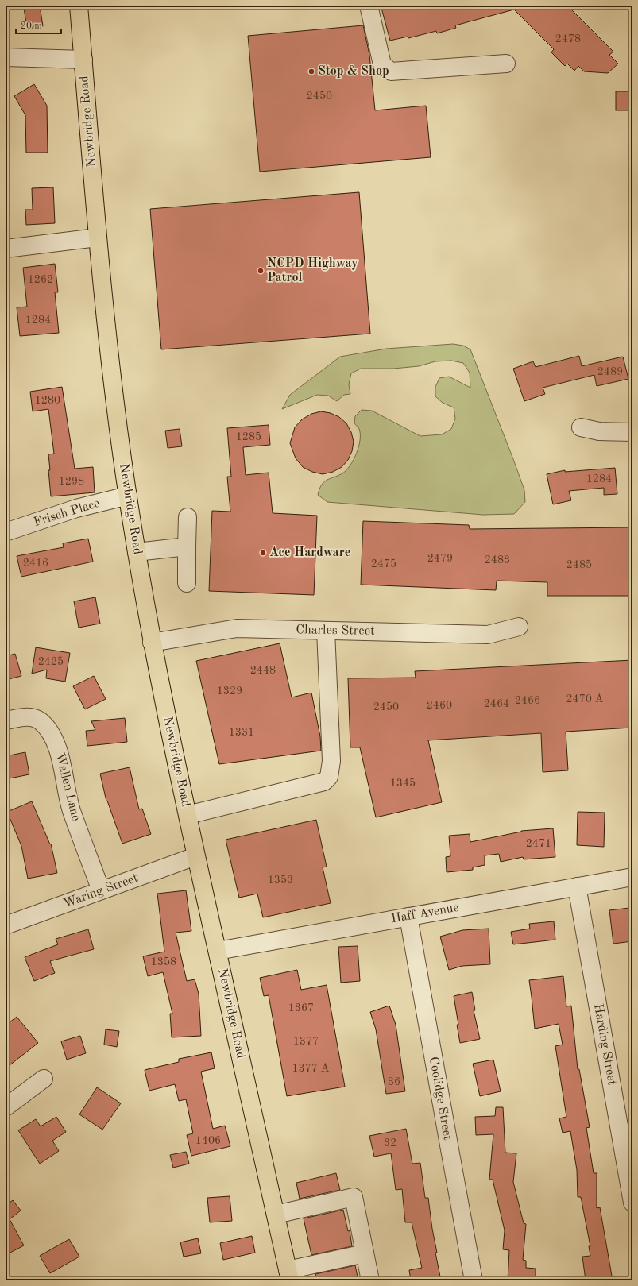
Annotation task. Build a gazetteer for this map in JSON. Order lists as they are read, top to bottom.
{
  "streets": {
    "main road": ["Newbridge Road"],
    "street": [
      "Frisch Place",
      "Charles Street",
      "Wallen Lane",
      "Waring Street",
      "Haff Avenue",
      "Harding Street",
      "Coolidge Street"
    ]
  },
  "crossings": [
    ["Newbridge Road", "Frisch Place"],
    ["Newbridge Road", "Charles Street"],
    ["Newbridge Road", "Waring Street"],
    ["Newbridge Road", "Haff Avenue"],
    ["Wallen Lane", "Waring Street"],
    ["Haff Avenue", "Harding Street"],
    ["Haff Avenue", "Coolidge Street"]
  ],
  "places": ["Stop & Shop", "NCPD Highway Patrol", "Ace Hardware"],
  "house_numbers": [
    "2478",
    "2450",
    "1262",
    "1284",
    "2489",
    "1280",
    "1285",
    "1284",
    "1298",
    "2479",
    "2483",
    "2416",
    "2475",
    "2485",
    "2425",
    "2448",
    "1329",
    "2470 A",
    "2466",
    "2464",
    "2460",
    "2450",
    "1331",
    "1345",
    "2471",
    "1353",
    "1358",
    "1367",
    "1377",
    "1377 A",
    "36",
    "1406",
    "32"
  ],
  "scale_bar": "20 m"
}
